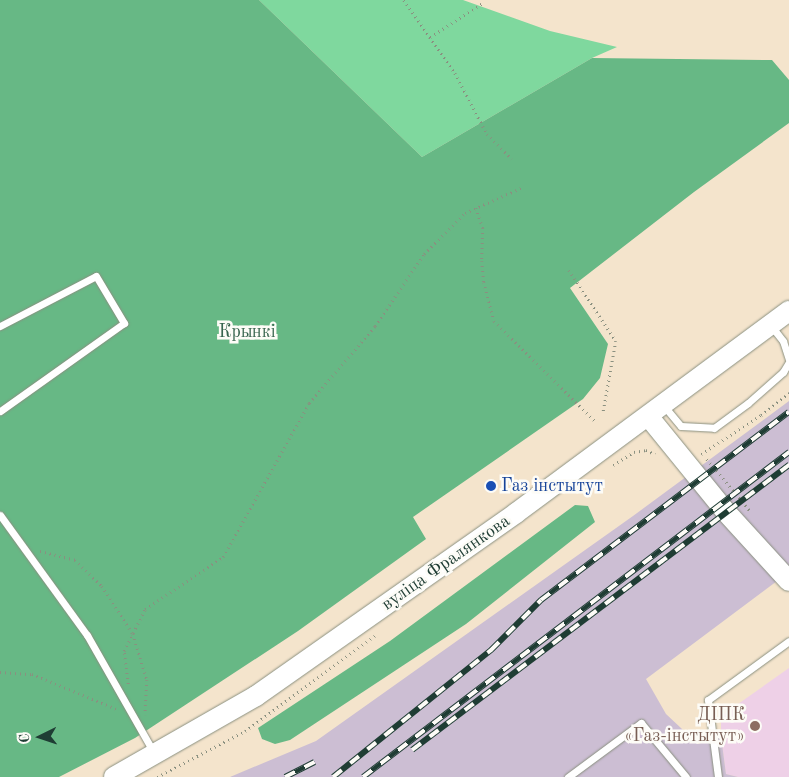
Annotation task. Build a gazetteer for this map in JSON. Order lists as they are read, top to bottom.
{
  "streets": {
    "main road": ["вуліца Фралянкова"]
  },
  "parks": ["Крынкі"],
  "places": ["Газ інстытут", "ДІПК «Газ-інстытут»"],
  "north": "left"
}
